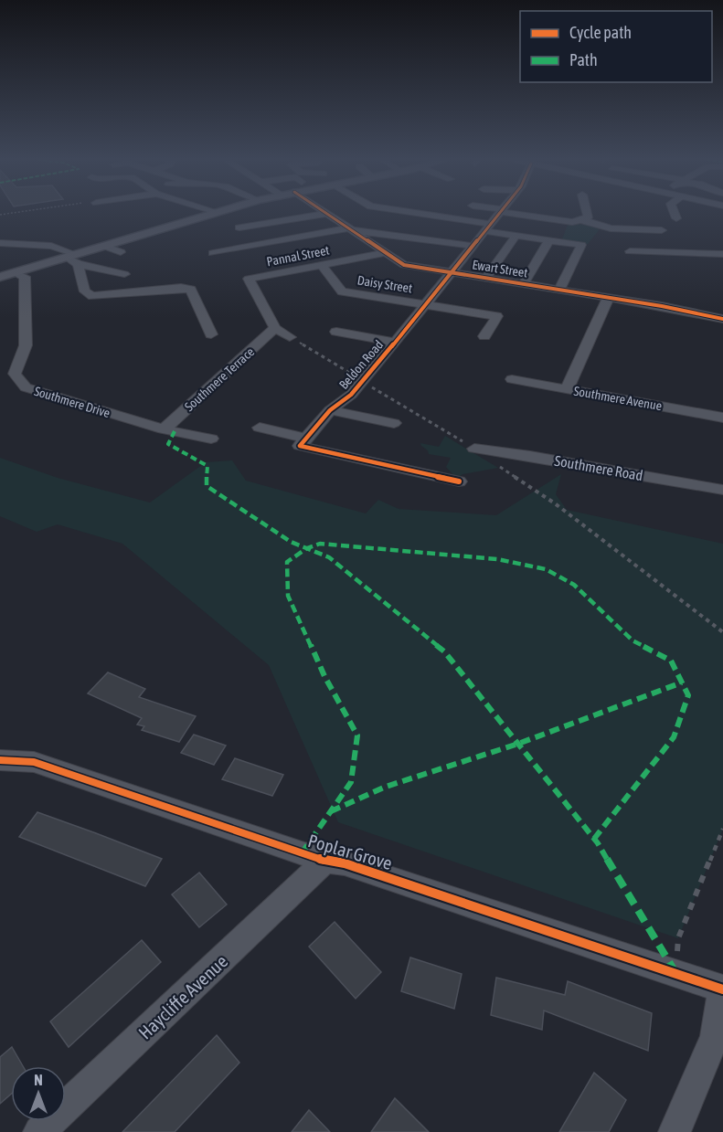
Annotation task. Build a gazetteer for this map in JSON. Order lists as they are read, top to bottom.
{
  "streets": {
    "street": [
      "Pannal Street",
      "Ewart Street",
      "Daisy Street",
      "Beldon Road",
      "Southmere Terrace",
      "Southmere Avenue",
      "Southmere Drive",
      "Southmere Road",
      "Poplar Grove",
      "Haycliffe Avenue"
    ]
  },
  "crossings": [
    ["Pannal Street", "Ewart Street"],
    ["Pannal Street", "Daisy Street"],
    ["Pannal Street", "Southmere Terrace"],
    ["Ewart Street", "Beldon Road"],
    ["Daisy Street", "Beldon Road"],
    ["Southmere Terrace", "Southmere Drive"],
    ["Poplar Grove", "Haycliffe Avenue"]
  ],
  "legend": ["Cycle path", "Path"],
  "north": "top"
}
